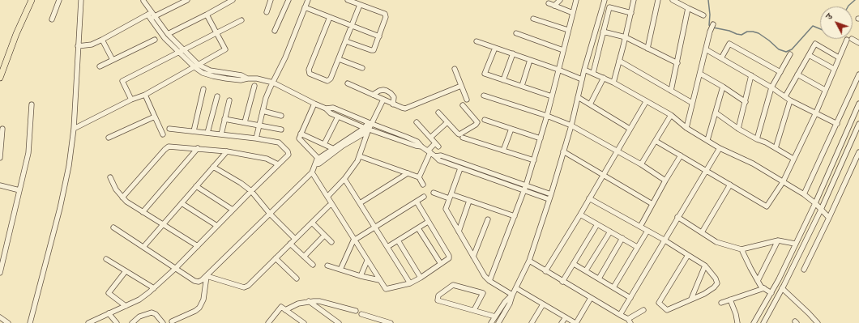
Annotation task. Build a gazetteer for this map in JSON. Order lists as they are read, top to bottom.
{
  "north": "top left"
}
